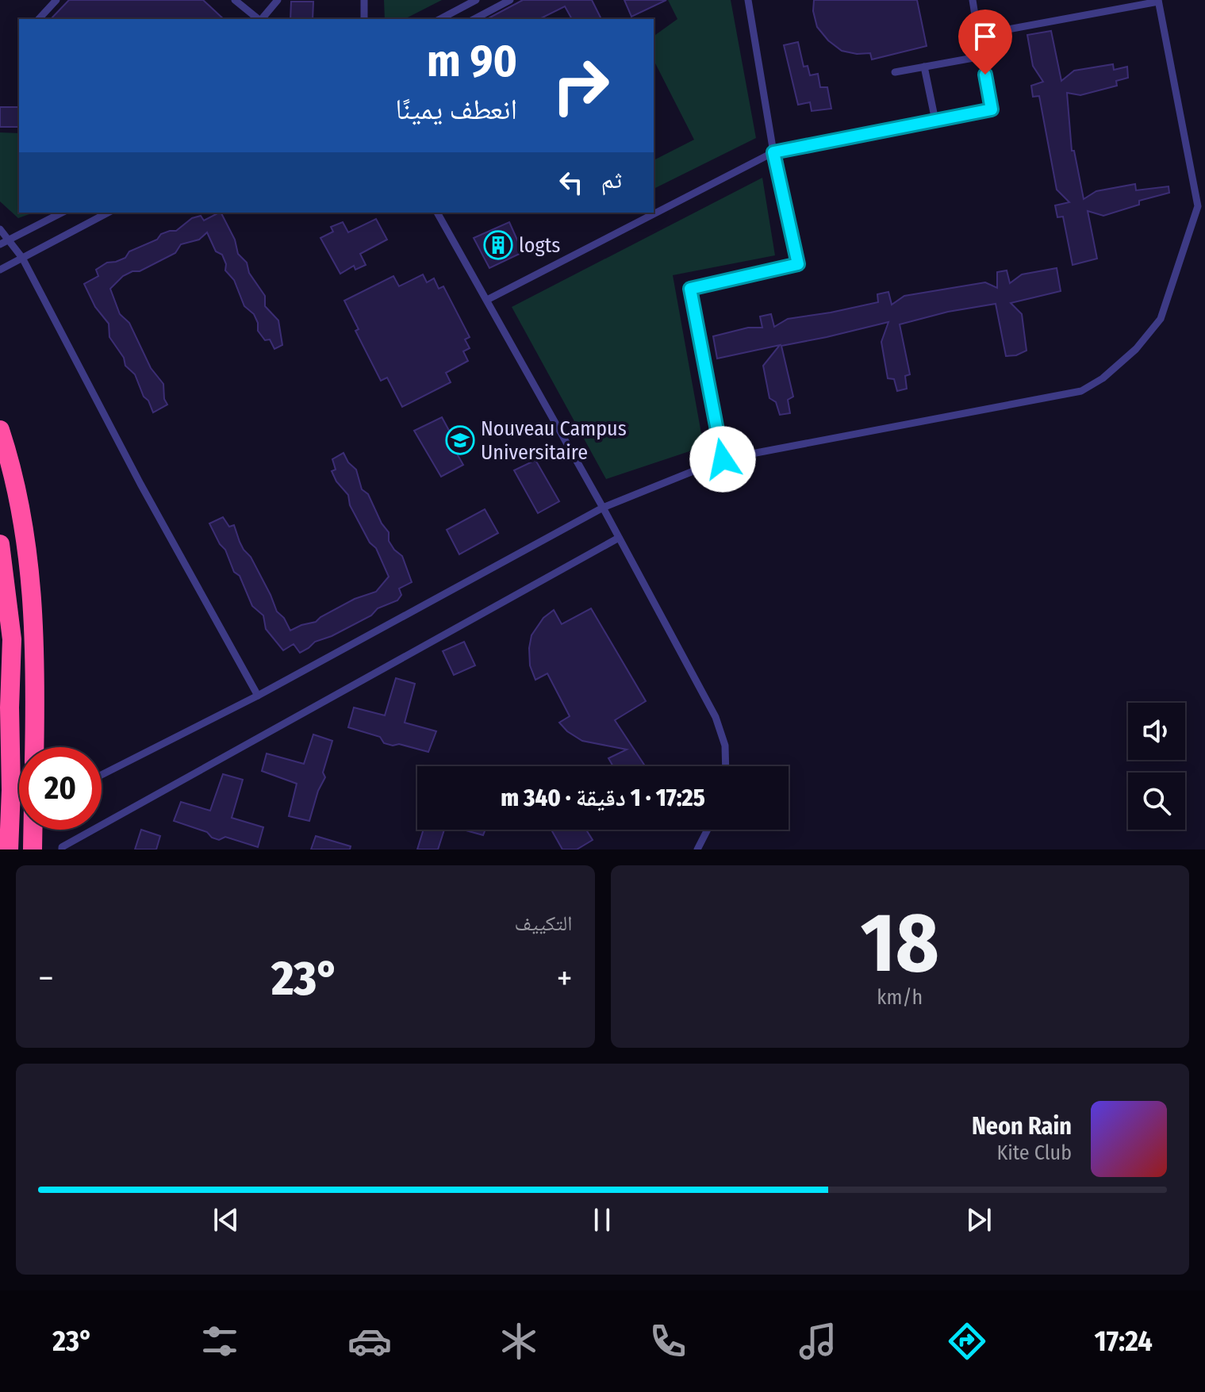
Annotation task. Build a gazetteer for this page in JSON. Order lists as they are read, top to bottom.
{
  "places": {
    "building": ["logts"],
    "school or university": ["Nouveau Campus Universitaire"]
  },
  "page": {
    "turn": ["90 m", "انعطف يمينًا"],
    "then": "ثم",
    "limit": "20",
    "trip": "17:25 · 1 دقيقة · 340 m",
    "tile": [
      ["18", "km/h"],
      "التكييف"
    ],
    "heat": ["−", "23°", "+"],
    "song": ["Neon Rain", "Kite Club"],
    "tabs": ["17:24", "23°"]
  }
}
